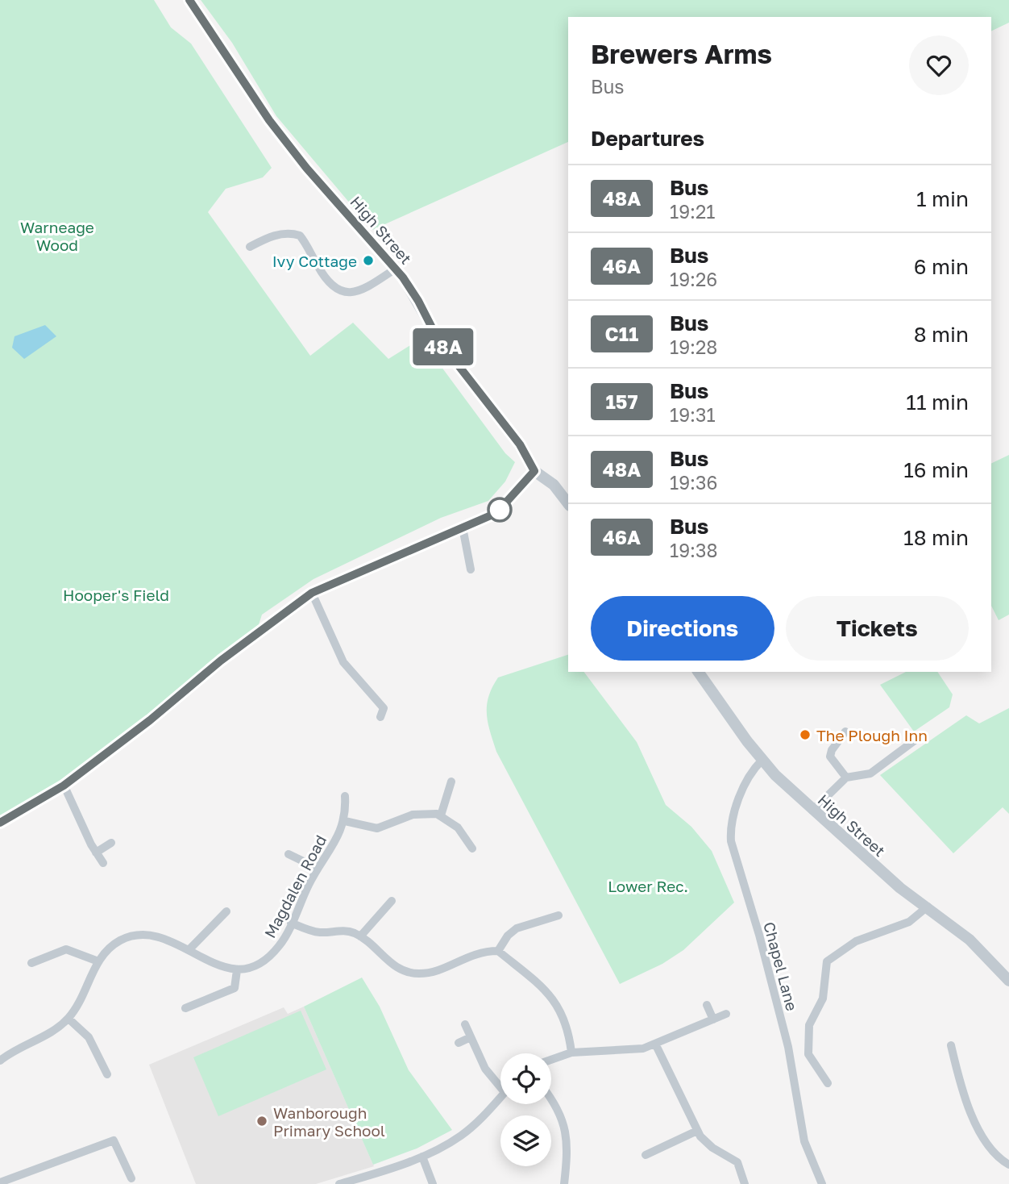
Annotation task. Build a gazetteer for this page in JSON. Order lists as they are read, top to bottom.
{
  "streets": {
    "street": ["High Street", "Magdalen Road", "Chapel Lane"]
  },
  "crossings": [
    ["High Street", "Chapel Lane"]
  ],
  "parks": ["Warneage Wood", "Hooper's Field", "Lower Rec."],
  "places": ["Ivy Cottage", "The Plough Inn", "Wanborough Primary School"],
  "lines": ["bus line 48A"],
  "page": {
    "on_map": "48A",
    "heading": [
      ["Brewers Arms", "Bus"],
      "Departures"
    ],
    "list": [
      {
        "mark": "48A",
        "name": "Bus",
        "note": "19:21",
        "value": "1 min"
      },
      {
        "mark": "46A",
        "name": "Bus",
        "note": "19:26",
        "value": "6 min"
      },
      {
        "mark": "C11",
        "name": "Bus",
        "note": "19:28",
        "value": "8 min"
      },
      {
        "mark": "157",
        "name": "Bus",
        "note": "19:31",
        "value": "11 min"
      },
      {
        "mark": "48A",
        "name": "Bus",
        "note": "19:36",
        "value": "16 min"
      },
      {
        "mark": "46A",
        "name": "Bus",
        "note": "19:38",
        "value": "18 min"
      }
    ],
    "buttons": ["Directions", "Tickets"]
  }
}
